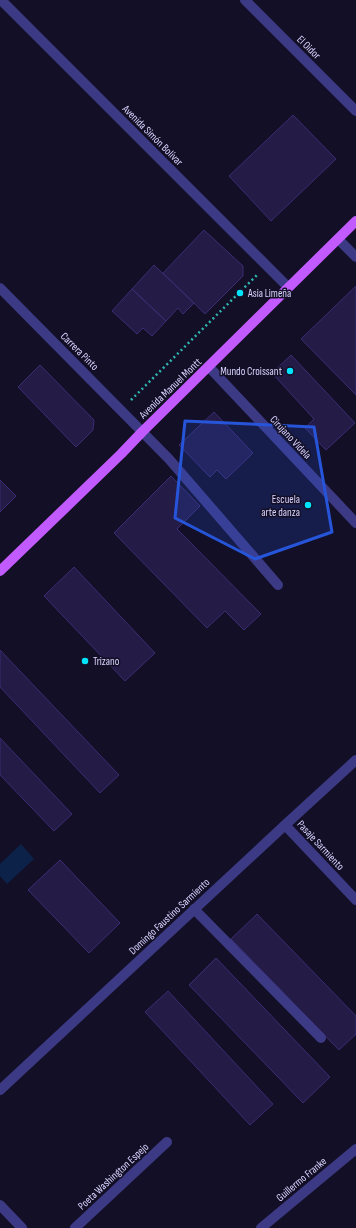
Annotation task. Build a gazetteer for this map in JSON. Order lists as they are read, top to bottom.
{
  "streets": {
    "main road": ["Avenida Manuel Montt"],
    "street": [
      "El Oidor",
      "Avenida Simón Bolívar",
      "Carrera Pinto",
      "Cirujano Videla",
      "Pasaje Sarmiento",
      "Domingo Faustino Sarmiento",
      "Poeta Washington Espejo",
      "Guillermo Franke"
    ]
  },
  "crossings": [
    ["Avenida Simón Bolívar", "Avenida Manuel Montt"],
    ["Carrera Pinto", "Avenida Manuel Montt"],
    ["Avenida Manuel Montt", "Cirujano Videla"],
    ["Pasaje Sarmiento", "Domingo Faustino Sarmiento"]
  ],
  "places": [
    "Asia Limeña",
    "Mundo Croissant",
    "Escuela arte danza",
    "Trizano"
  ]
}
